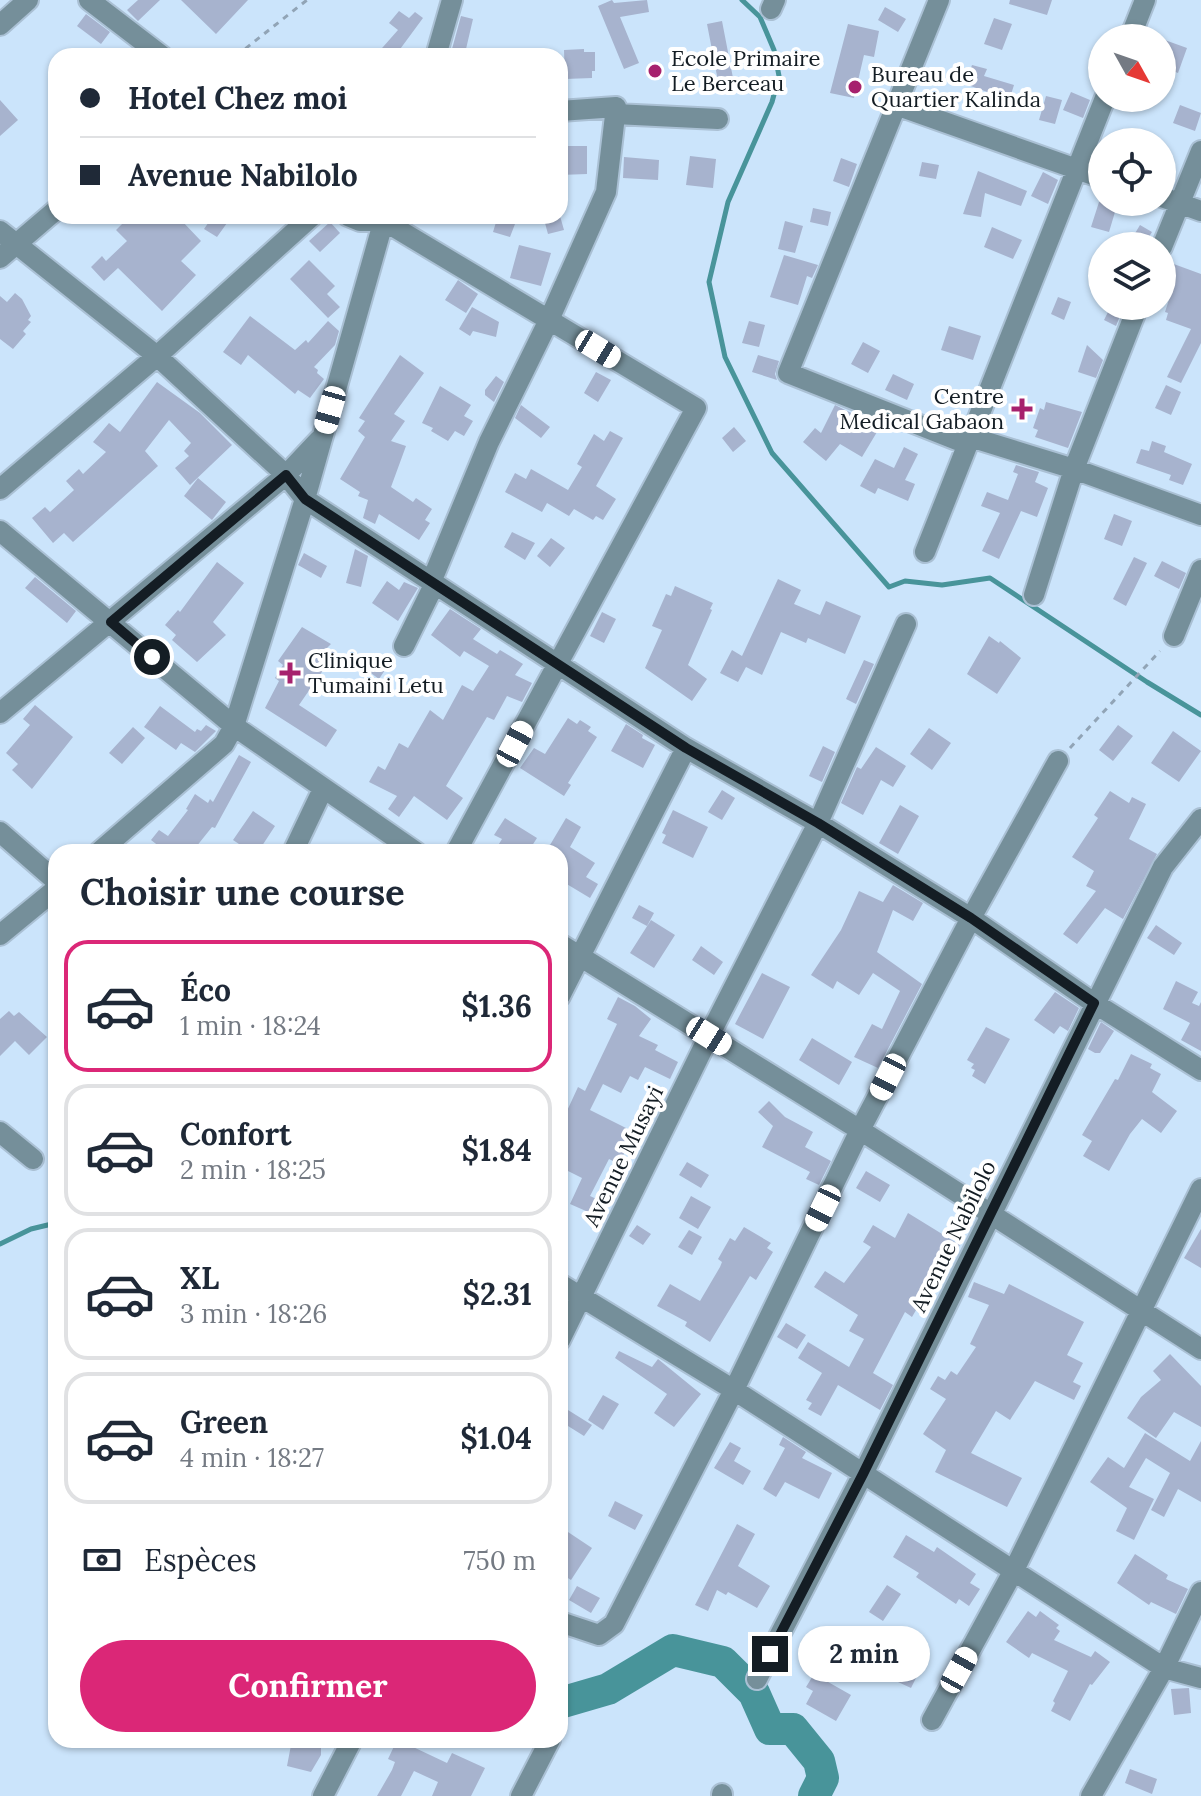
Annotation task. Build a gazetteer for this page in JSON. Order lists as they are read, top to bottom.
{
  "streets": {
    "street": ["Avenue Musayi", "Avenue Nabilolo"]
  },
  "places": {
    "other": ["Ecole Primaire Le Berceau", "Bureau de Quartier Kalinda"],
    "health": ["Centre Medical Gabaon", "Clinique Tumaini Letu"]
  },
  "north": "bottom right",
  "page": {
    "banner": ["Hotel Chez moi", "Avenue Nabilolo"],
    "heading": "Choisir une course",
    "list": [
      {
        "name": "Éco",
        "note": "1 min · 18:24",
        "value": "$1.36"
      },
      {
        "name": "Confort",
        "note": "2 min · 18:25",
        "value": "$1.84"
      },
      {
        "name": "XL",
        "note": "3 min · 18:26",
        "value": "$2.31"
      },
      {
        "name": "Green",
        "note": "4 min · 18:27",
        "value": "$1.04"
      }
    ],
    "pay": ["Espèces", "750 m"],
    "buttons": "Confirmer",
    "bubble": "2 min"
  }
}
